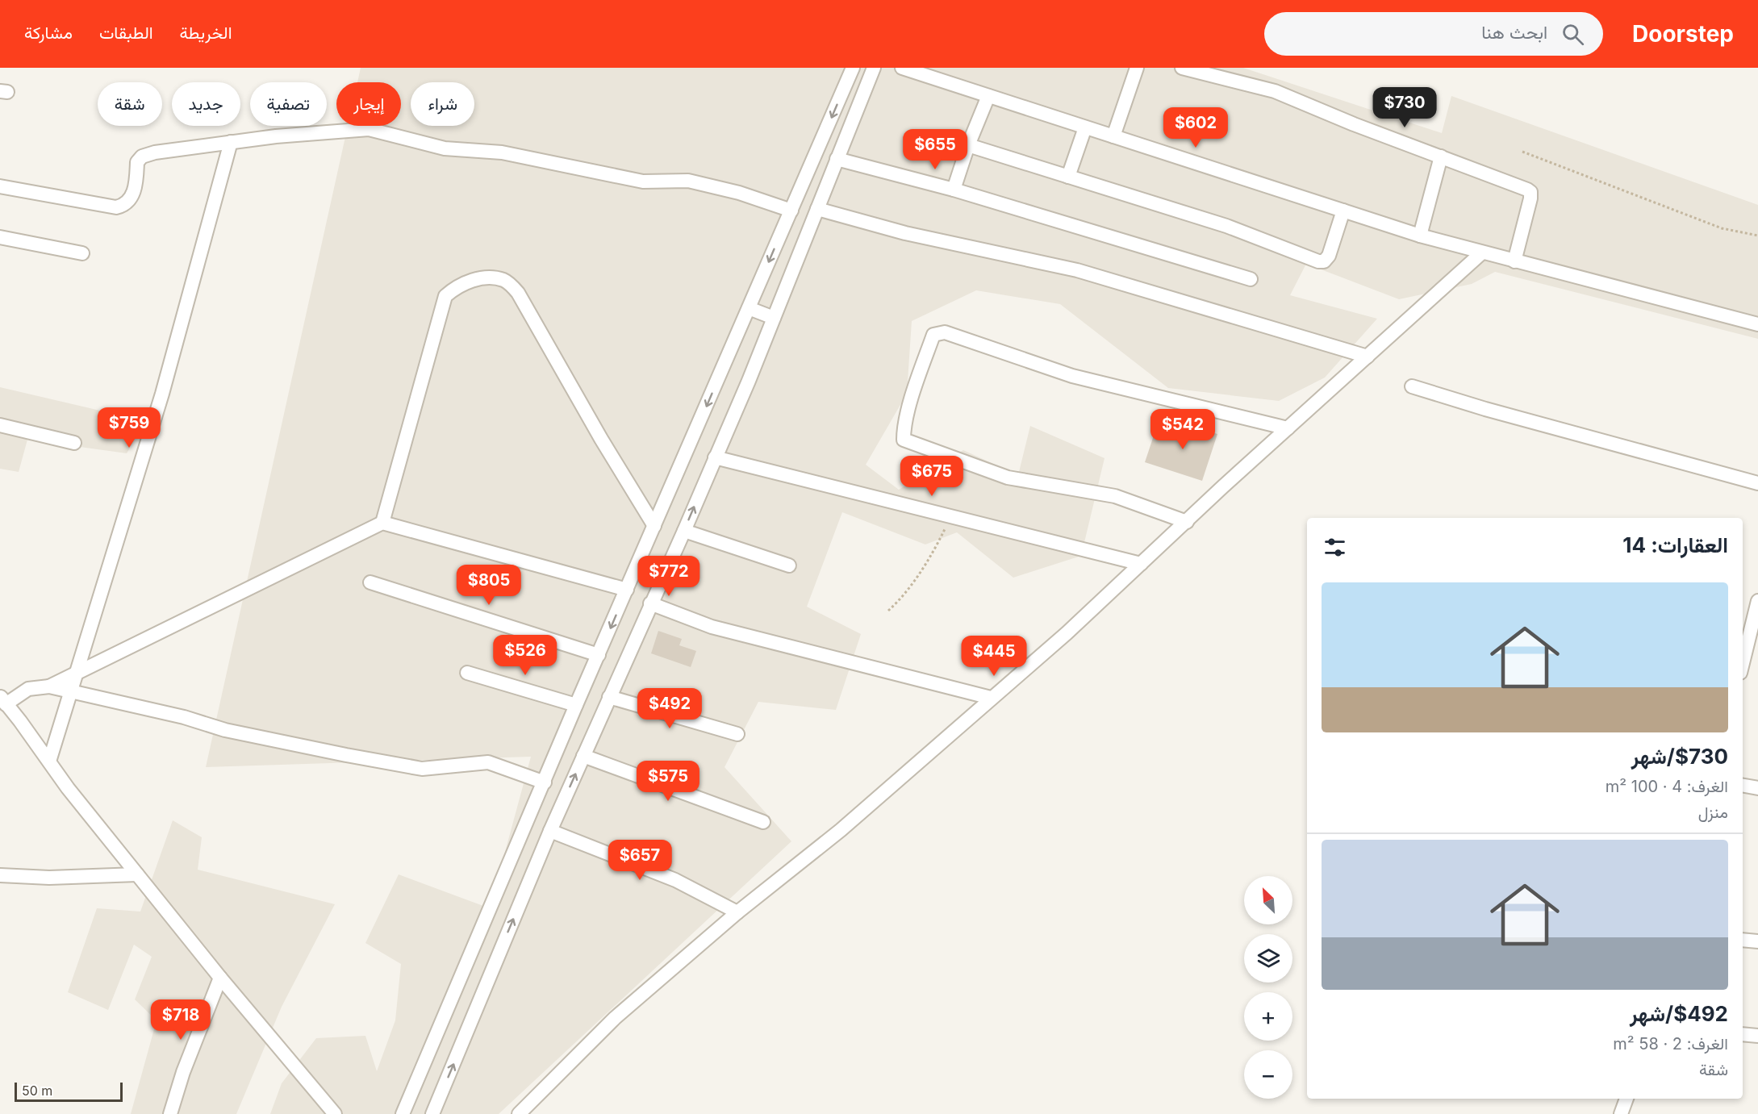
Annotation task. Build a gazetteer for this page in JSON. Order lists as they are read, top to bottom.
{
  "scale_bar": "50 m",
  "north": "top left",
  "page": {
    "header": "Doorstep",
    "search": "ابحث هنا",
    "nav": ["الخريطة", "الطبقات", "مشاركة"],
    "chip": [
      "شراء",
      "إيجار",
      "تصفية",
      "جديد",
      "شقة"
    ],
    "price": [
      "$730",
      "$602",
      "$655",
      "$759",
      "$542",
      "$675",
      "$772",
      "$805",
      "$526",
      "$445",
      "$492",
      "$575",
      "$657",
      "$718"
    ],
    "heading": "العقارات: 14",
    "list": [
      {
        "name": "$730/شهر",
        "note": "الغرف: 4 · 100 m² · منزل"
      },
      {
        "name": "$492/شهر",
        "note": "الغرف: 2 · 58 m² · شقة"
      }
    ],
    "map_buttons": ["+", "−"],
    "scale": "50 m"
  }
}
